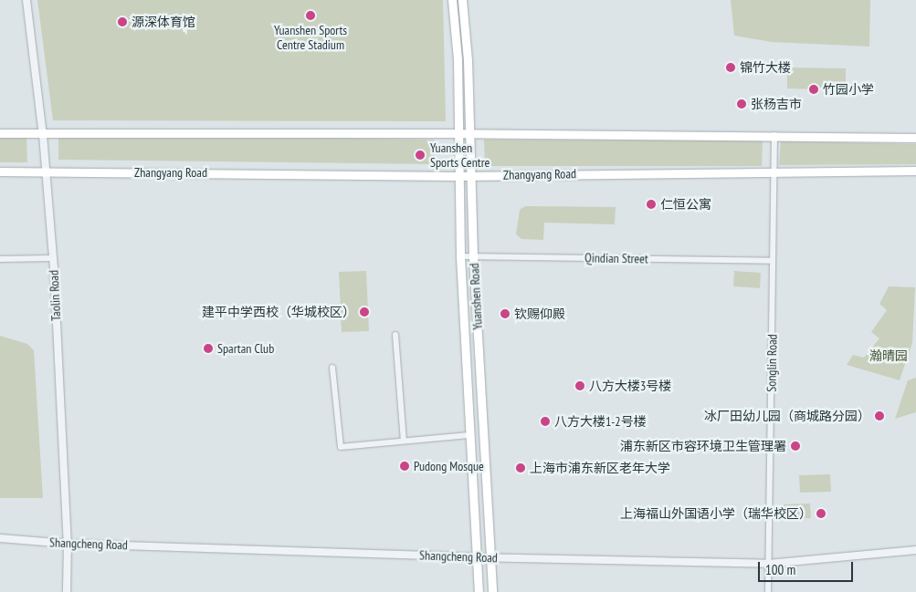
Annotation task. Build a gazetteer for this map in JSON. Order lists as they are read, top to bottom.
{
  "streets": {
    "main road": ["Zhangyang Road", "Yuanshen Road"],
    "street": [
      "Qindian Street",
      "Taolin Road",
      "Songlin Road",
      "Shangcheng Road"
    ]
  },
  "crossings": [
    ["Zhangyang Road", "Taolin Road"],
    ["Zhangyang Road", "Yuanshen Road"],
    ["Zhangyang Road", "Songlin Road"],
    ["Qindian Street", "Yuanshen Road"],
    ["Qindian Street", "Songlin Road"],
    ["Taolin Road", "Shangcheng Road"],
    ["Yuanshen Road", "Shangcheng Road"],
    ["Songlin Road", "Shangcheng Road"]
  ],
  "parks": ["瀚晴园"],
  "places": [
    "Yuanshen Sports Centre Stadium",
    "源深体育馆",
    "锦竹大楼",
    "竹园小学",
    "张杨吉市",
    "Yuanshen Sports Centre",
    "仁恒公寓",
    "建平中学西校（华城校区）",
    "钦赐仰殿",
    "Spartan Club",
    "八方大楼3号楼",
    "冰厂田幼儿园（商城路分园）",
    "八方大楼1-2号楼",
    "浦东新区市容环境卫生管理署",
    "Pudong Mosque",
    "上海市浦东新区老年大学",
    "上海福山外国语小学（瑞华校区）"
  ],
  "scale_bar": "100 m"
}
